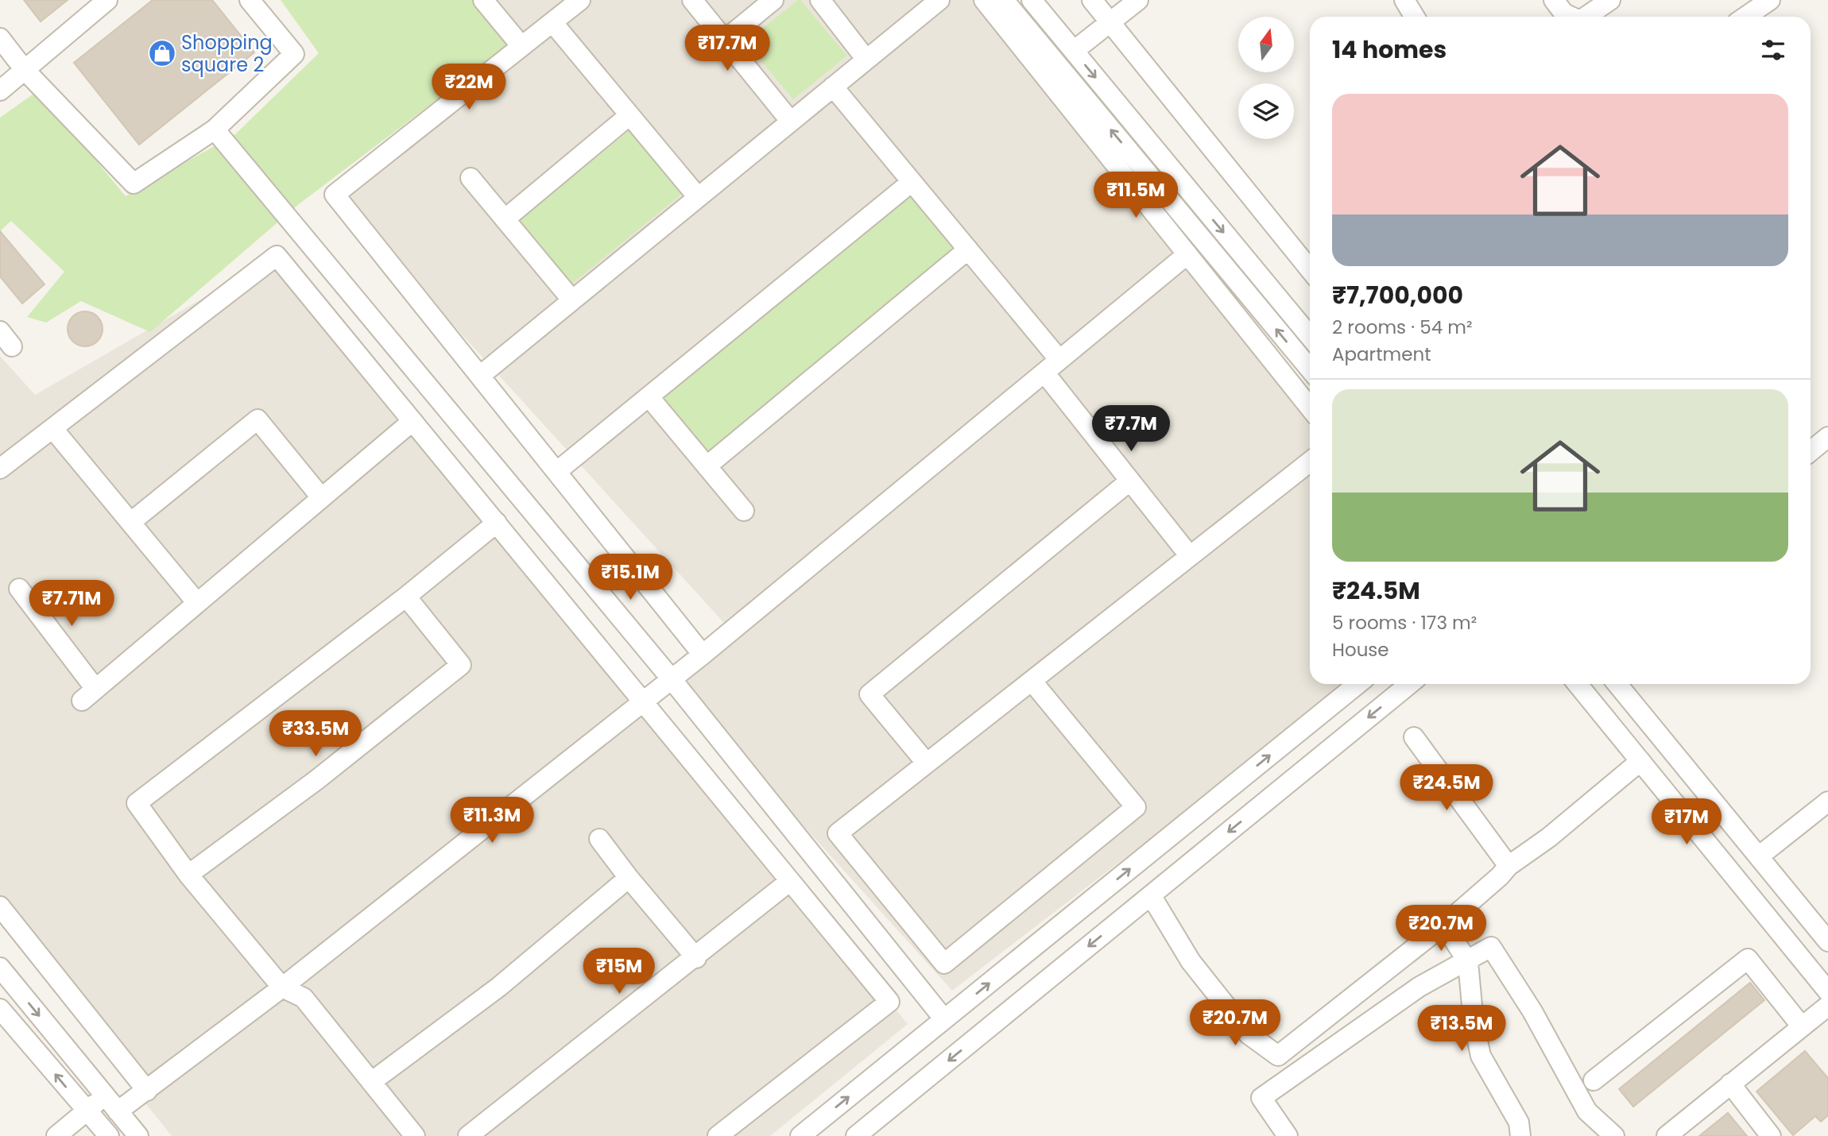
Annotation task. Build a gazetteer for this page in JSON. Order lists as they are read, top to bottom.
{
  "places": {
    "shop": ["Shopping square 2"]
  },
  "north": "top",
  "page": {
    "heading": "14 homes",
    "price": [
      "₹17.7M",
      "₹22M",
      "₹11.5M",
      "₹7.7M",
      "₹15.1M",
      "₹7.71M",
      "₹33.5M",
      "₹24.5M",
      "₹11.3M",
      "₹17M",
      "₹20.7M",
      "₹15M",
      "₹20.7M",
      "₹13.5M"
    ],
    "list": [
      {
        "name": "₹7,700,000",
        "note": "2 rooms · 54 m² · Apartment"
      },
      {
        "name": "₹24.5M",
        "note": "5 rooms · 173 m² · House"
      }
    ]
  }
}
